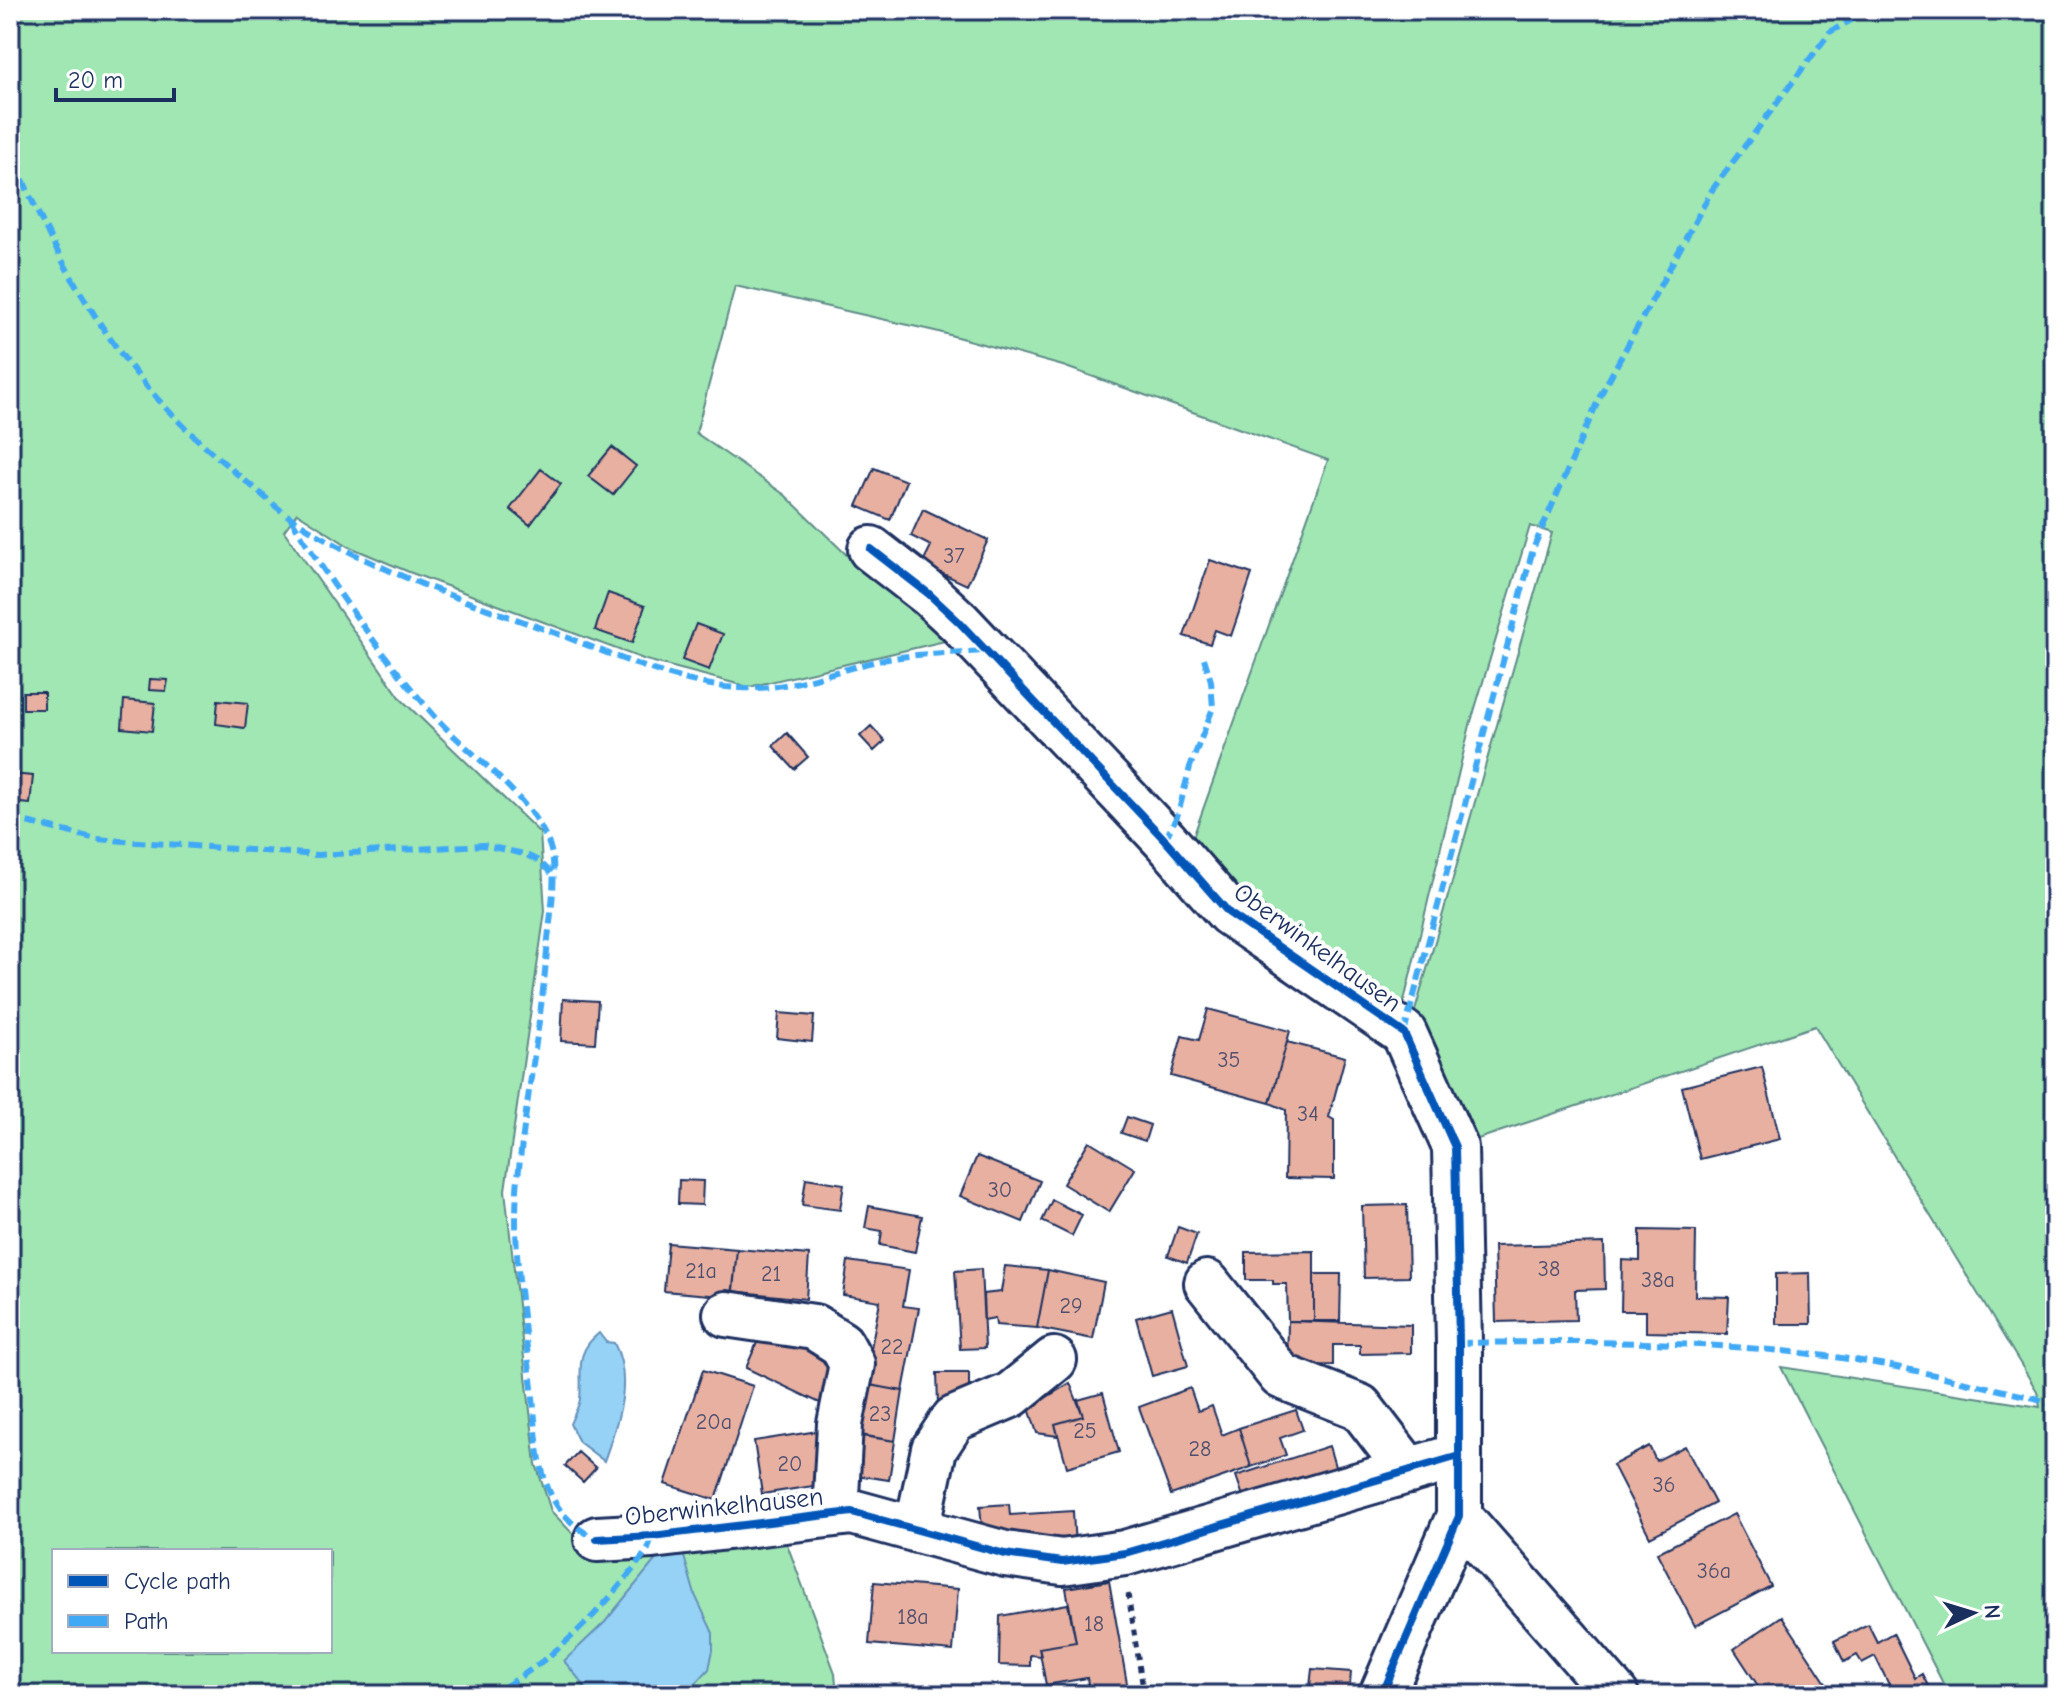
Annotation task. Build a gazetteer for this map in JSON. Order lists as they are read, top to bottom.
{
  "streets": {
    "street": ["Oberwinkelhausen"]
  },
  "house_numbers": [
    "37",
    "35",
    "34",
    "30",
    "38",
    "21a",
    "21",
    "38a",
    "29",
    "22",
    "23",
    "20a",
    "25",
    "28",
    "20",
    "36",
    "36a",
    "18a",
    "18"
  ],
  "legend": ["Cycle path", "Path"],
  "scale_bar": "20 m",
  "north": "right"
}
